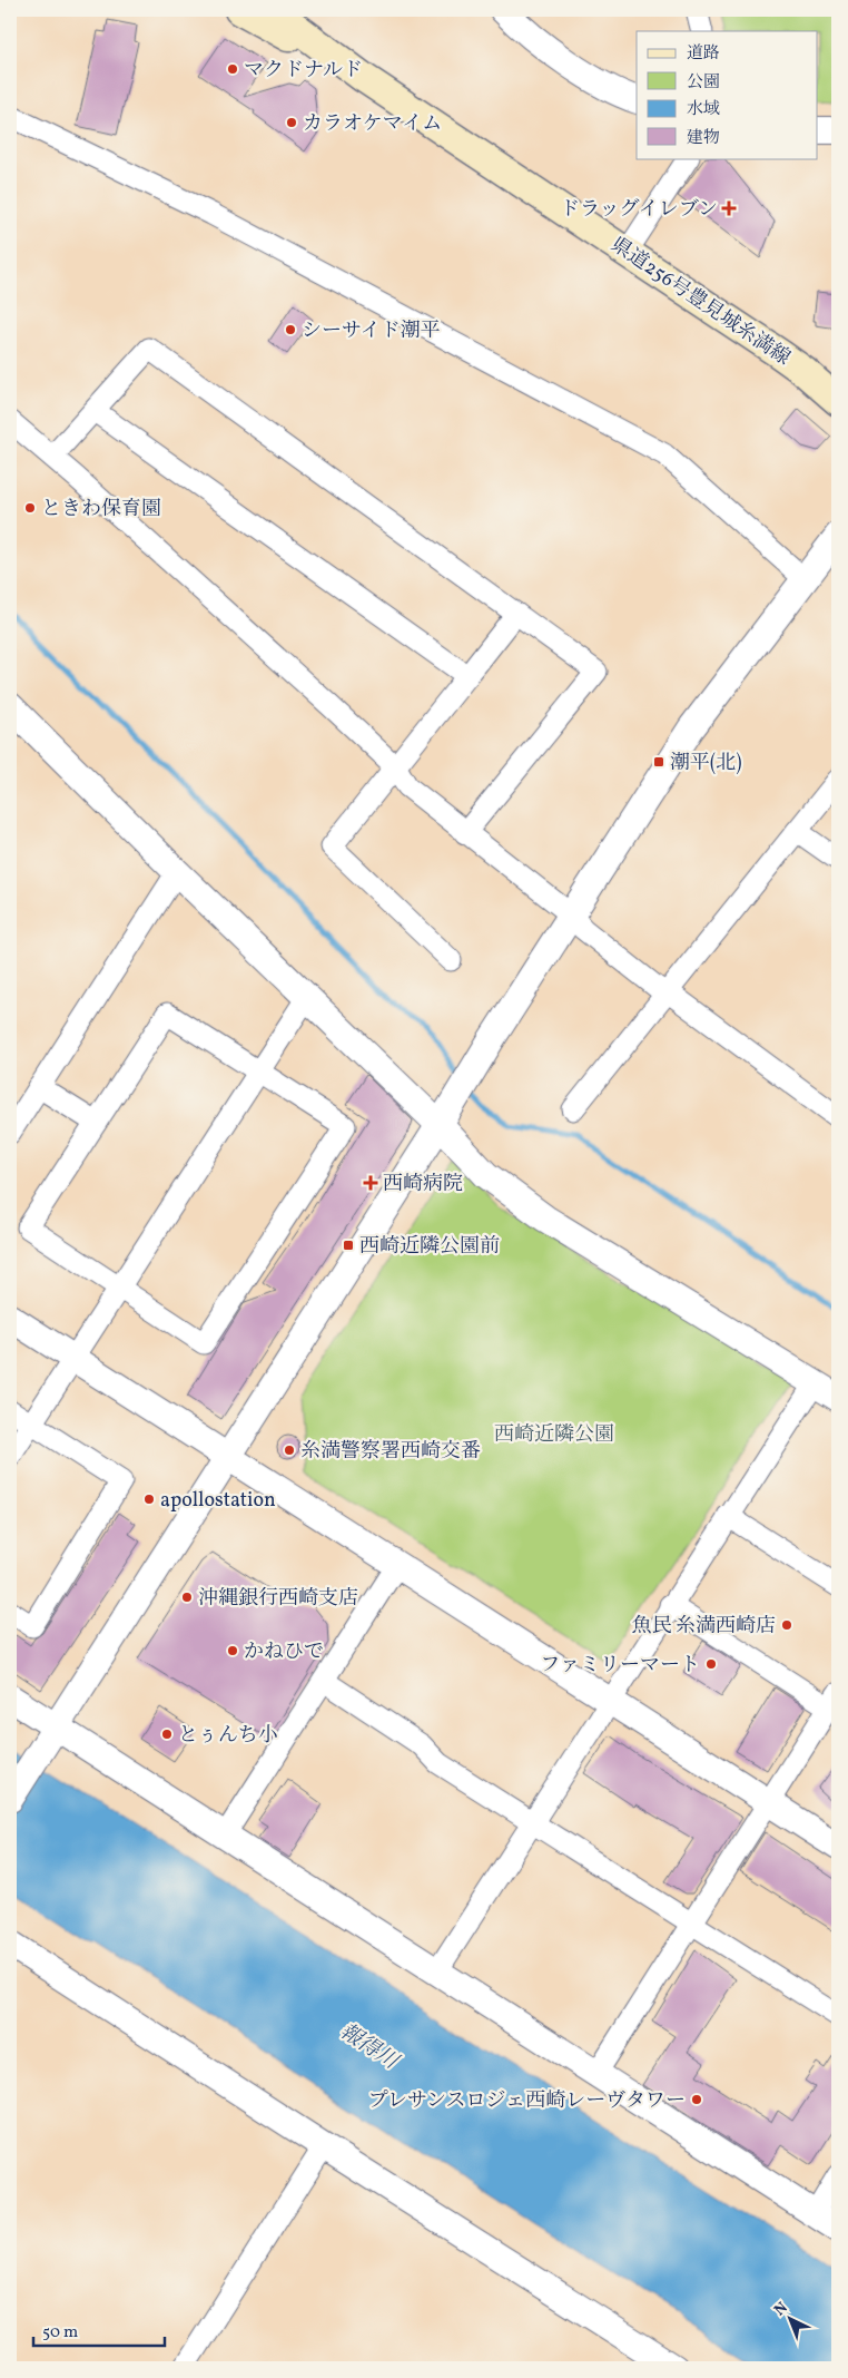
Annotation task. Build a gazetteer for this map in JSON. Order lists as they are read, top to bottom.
{
  "streets": {
    "main road": ["県道256号豊見城糸満線"]
  },
  "water": ["報得川"],
  "parks": ["西崎近隣公園"],
  "places": {
    "other": [
      "マクドナルド",
      "カラオケマイム",
      "シーサイド潮平",
      "ときわ保育園",
      "糸満警察署西崎交番",
      "apollostation",
      "沖縄銀行西崎支店",
      "魚民 糸満西崎店",
      "かねひで",
      "ファミリーマート",
      "とぅんち小",
      "プレサンスロジェ西崎レーヴタワー"
    ],
    "health": ["ドラッグイレブン", "西崎病院"],
    "transit": ["潮平(北)", "西崎近隣公園前"]
  },
  "legend": [
    "道路",
    "公園",
    "水域",
    "建物"
  ],
  "scale_bar": "50 m",
  "north": "top left"
}
